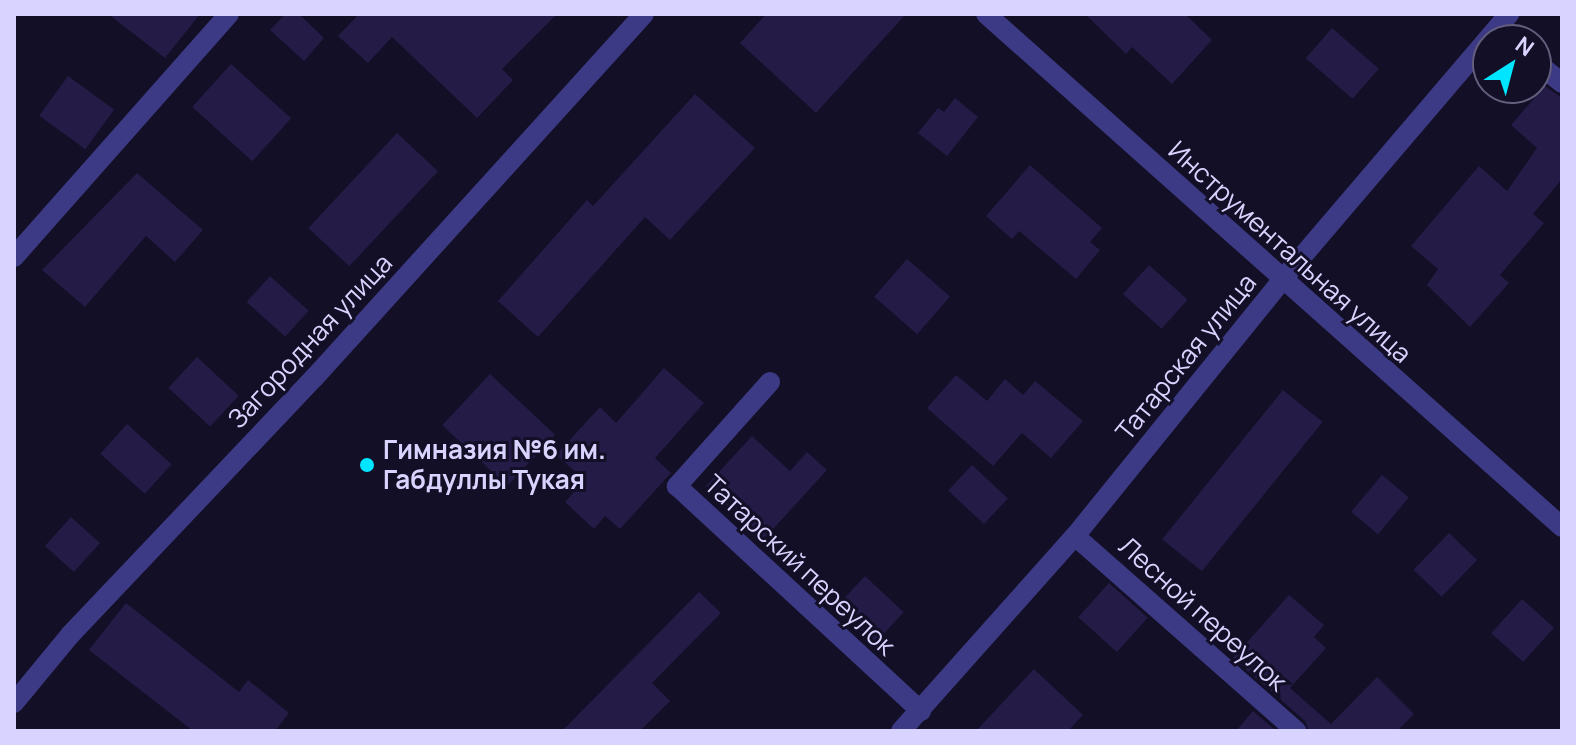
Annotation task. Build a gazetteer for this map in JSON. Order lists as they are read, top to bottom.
{
  "streets": {
    "street": [
      "Инструментальная улица",
      "Загородная улица",
      "Татарская улица",
      "Татарский переулок",
      "Лесной переулок"
    ]
  },
  "crossings": [
    ["Инструментальная улица", "Татарская улица"],
    ["Татарская улица", "Татарский переулок"],
    ["Татарская улица", "Лесной переулок"]
  ],
  "places": ["Гимназия №6 им. Габдуллы Тукая"],
  "north": "top right"
}
